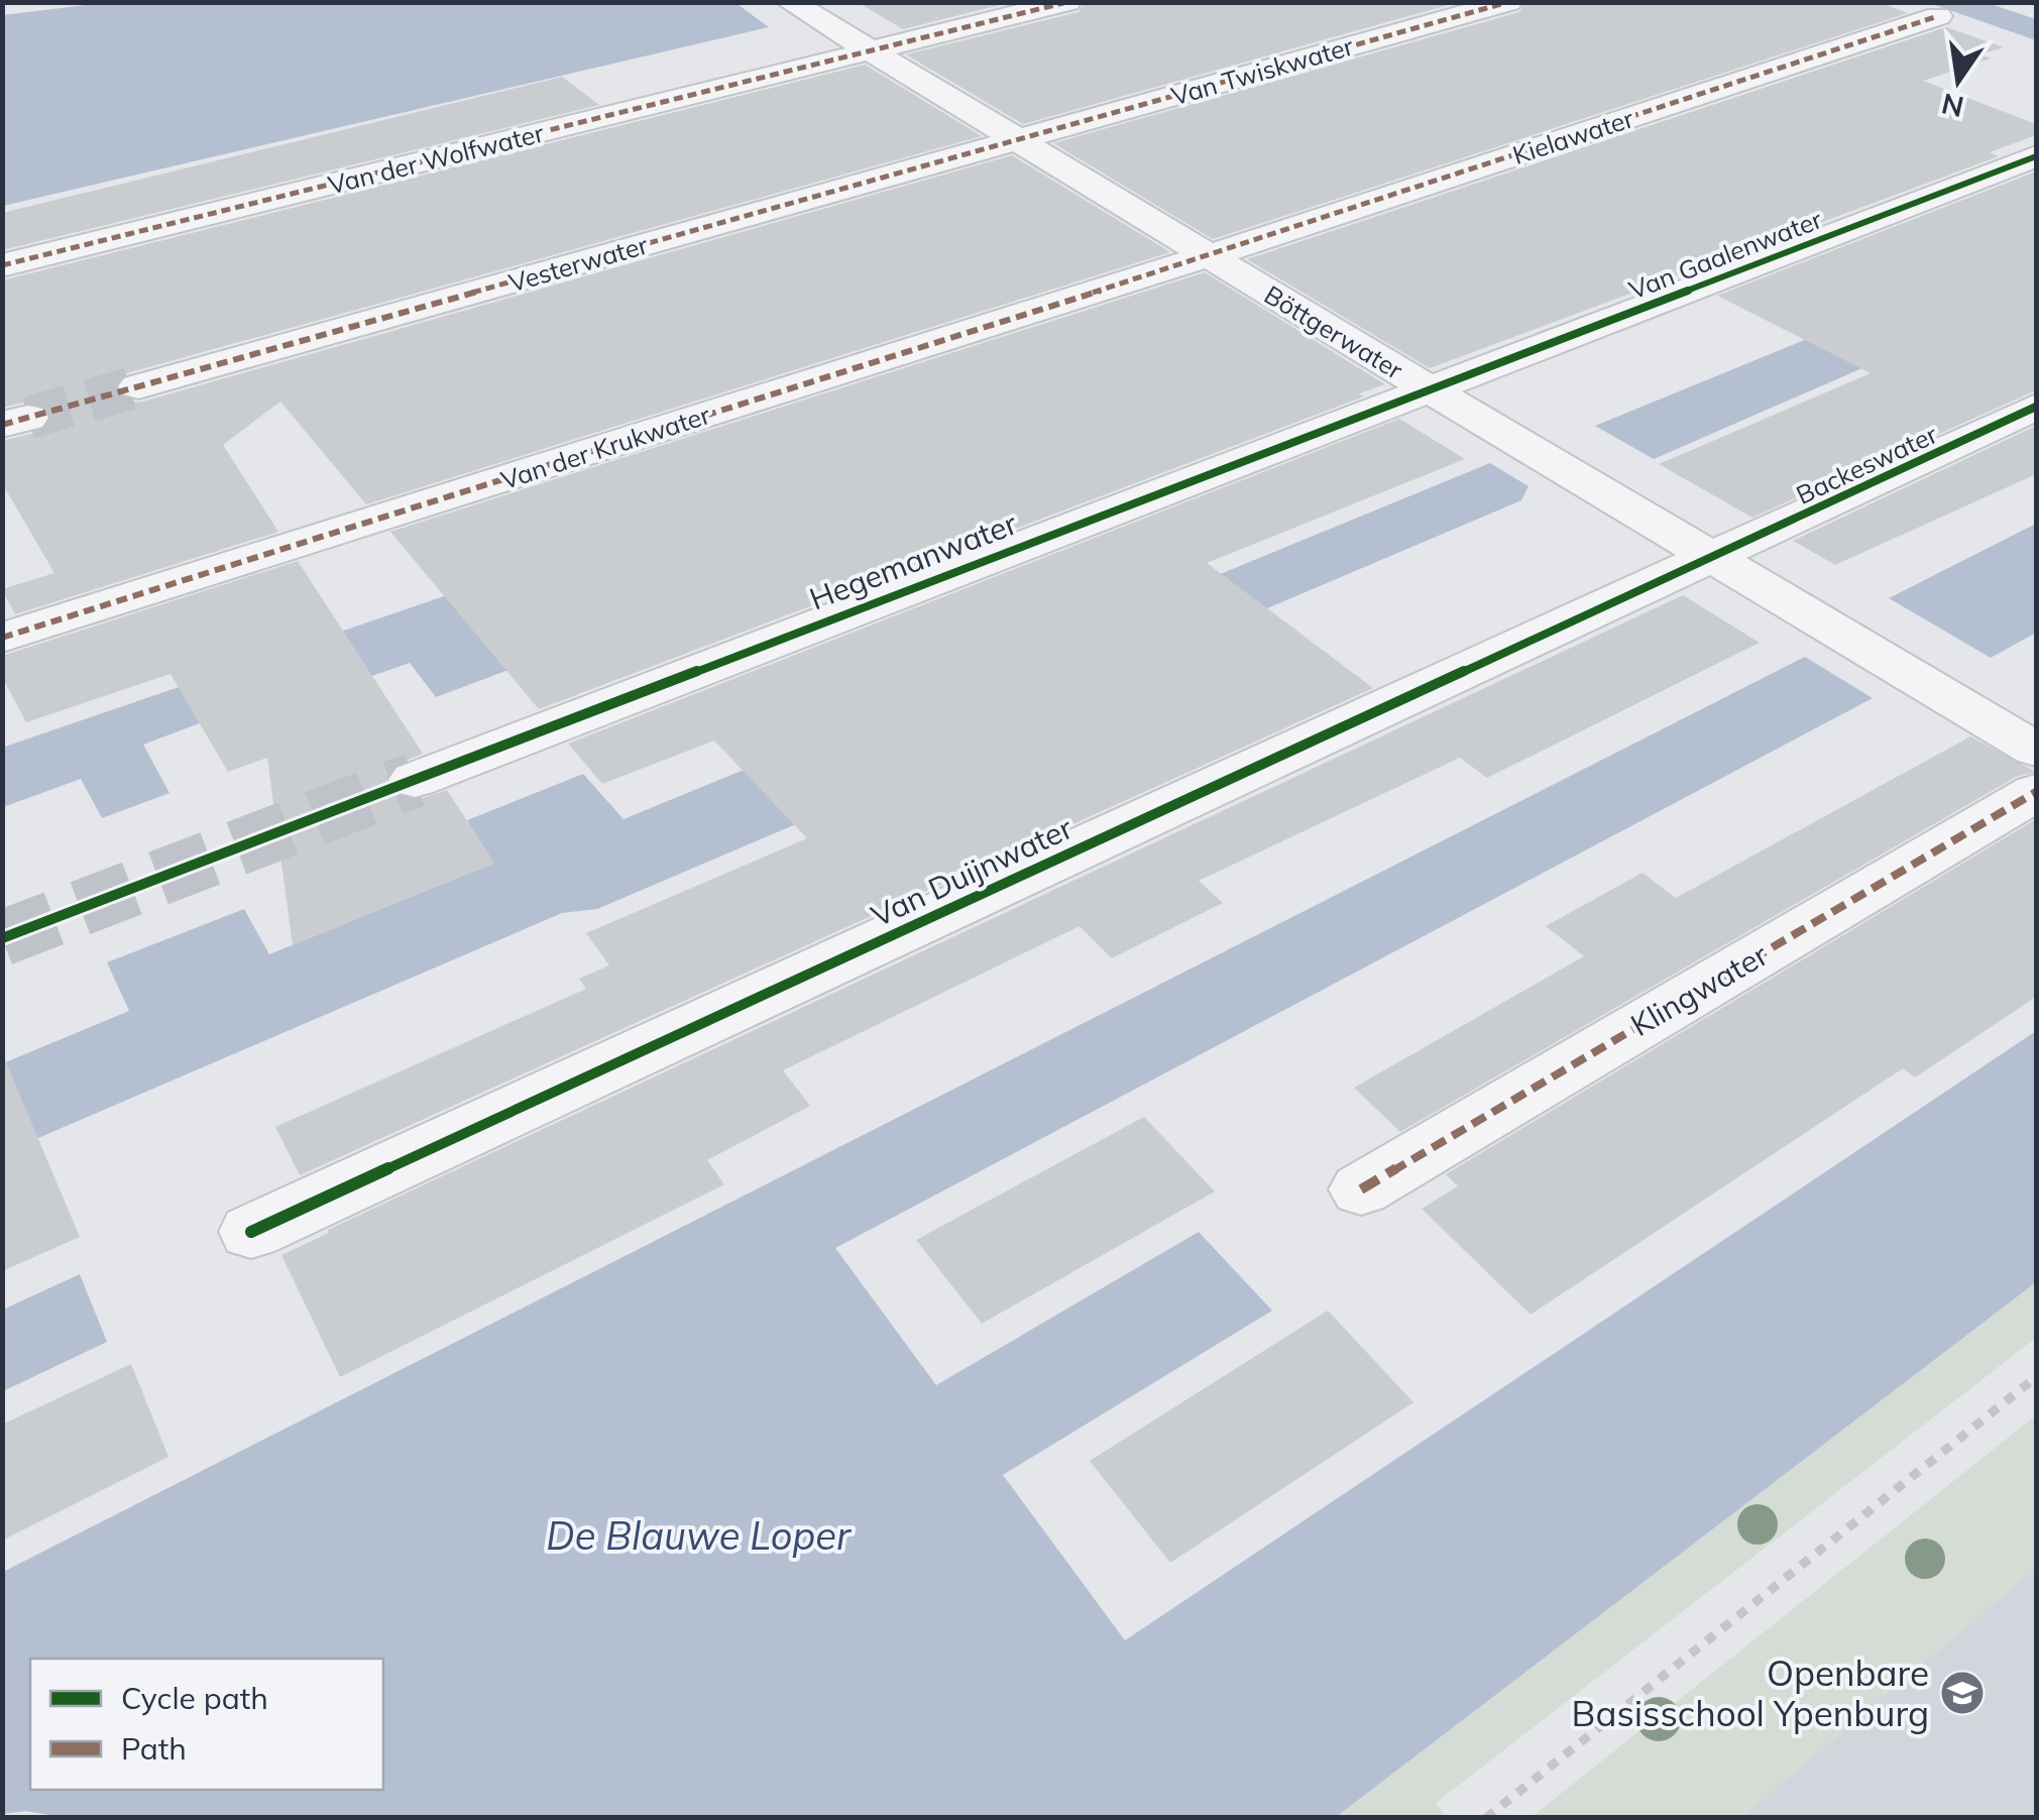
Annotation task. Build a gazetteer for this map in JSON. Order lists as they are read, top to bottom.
{
  "streets": {
    "street": [
      "Van Twiskwater",
      "Kielawater",
      "Van der Wolfwater",
      "Van Gaalenwater",
      "Vesterwater",
      "Böttgerwater",
      "Van der Krukwater",
      "Backeswater",
      "Hegemanwater",
      "Van Duijnwater",
      "Klingwater"
    ]
  },
  "crossings": [
    ["Van Twiskwater", "Vesterwater"],
    ["Van Twiskwater", "Böttgerwater"],
    ["Kielawater", "Böttgerwater"],
    ["Kielawater", "Van der Krukwater"],
    ["Van der Wolfwater", "Böttgerwater"],
    ["Van Gaalenwater", "Böttgerwater"],
    ["Van Gaalenwater", "Hegemanwater"],
    ["Vesterwater", "Böttgerwater"],
    ["Böttgerwater", "Van der Krukwater"],
    ["Böttgerwater", "Backeswater"],
    ["Böttgerwater", "Hegemanwater"],
    ["Böttgerwater", "Van Duijnwater"],
    ["Backeswater", "Van Duijnwater"]
  ],
  "water": ["De Blauwe Loper"],
  "places": {
    "school or university": ["Openbare Basisschool Ypenburg"]
  },
  "legend": ["Cycle path", "Path"],
  "north": "bottom"
}
